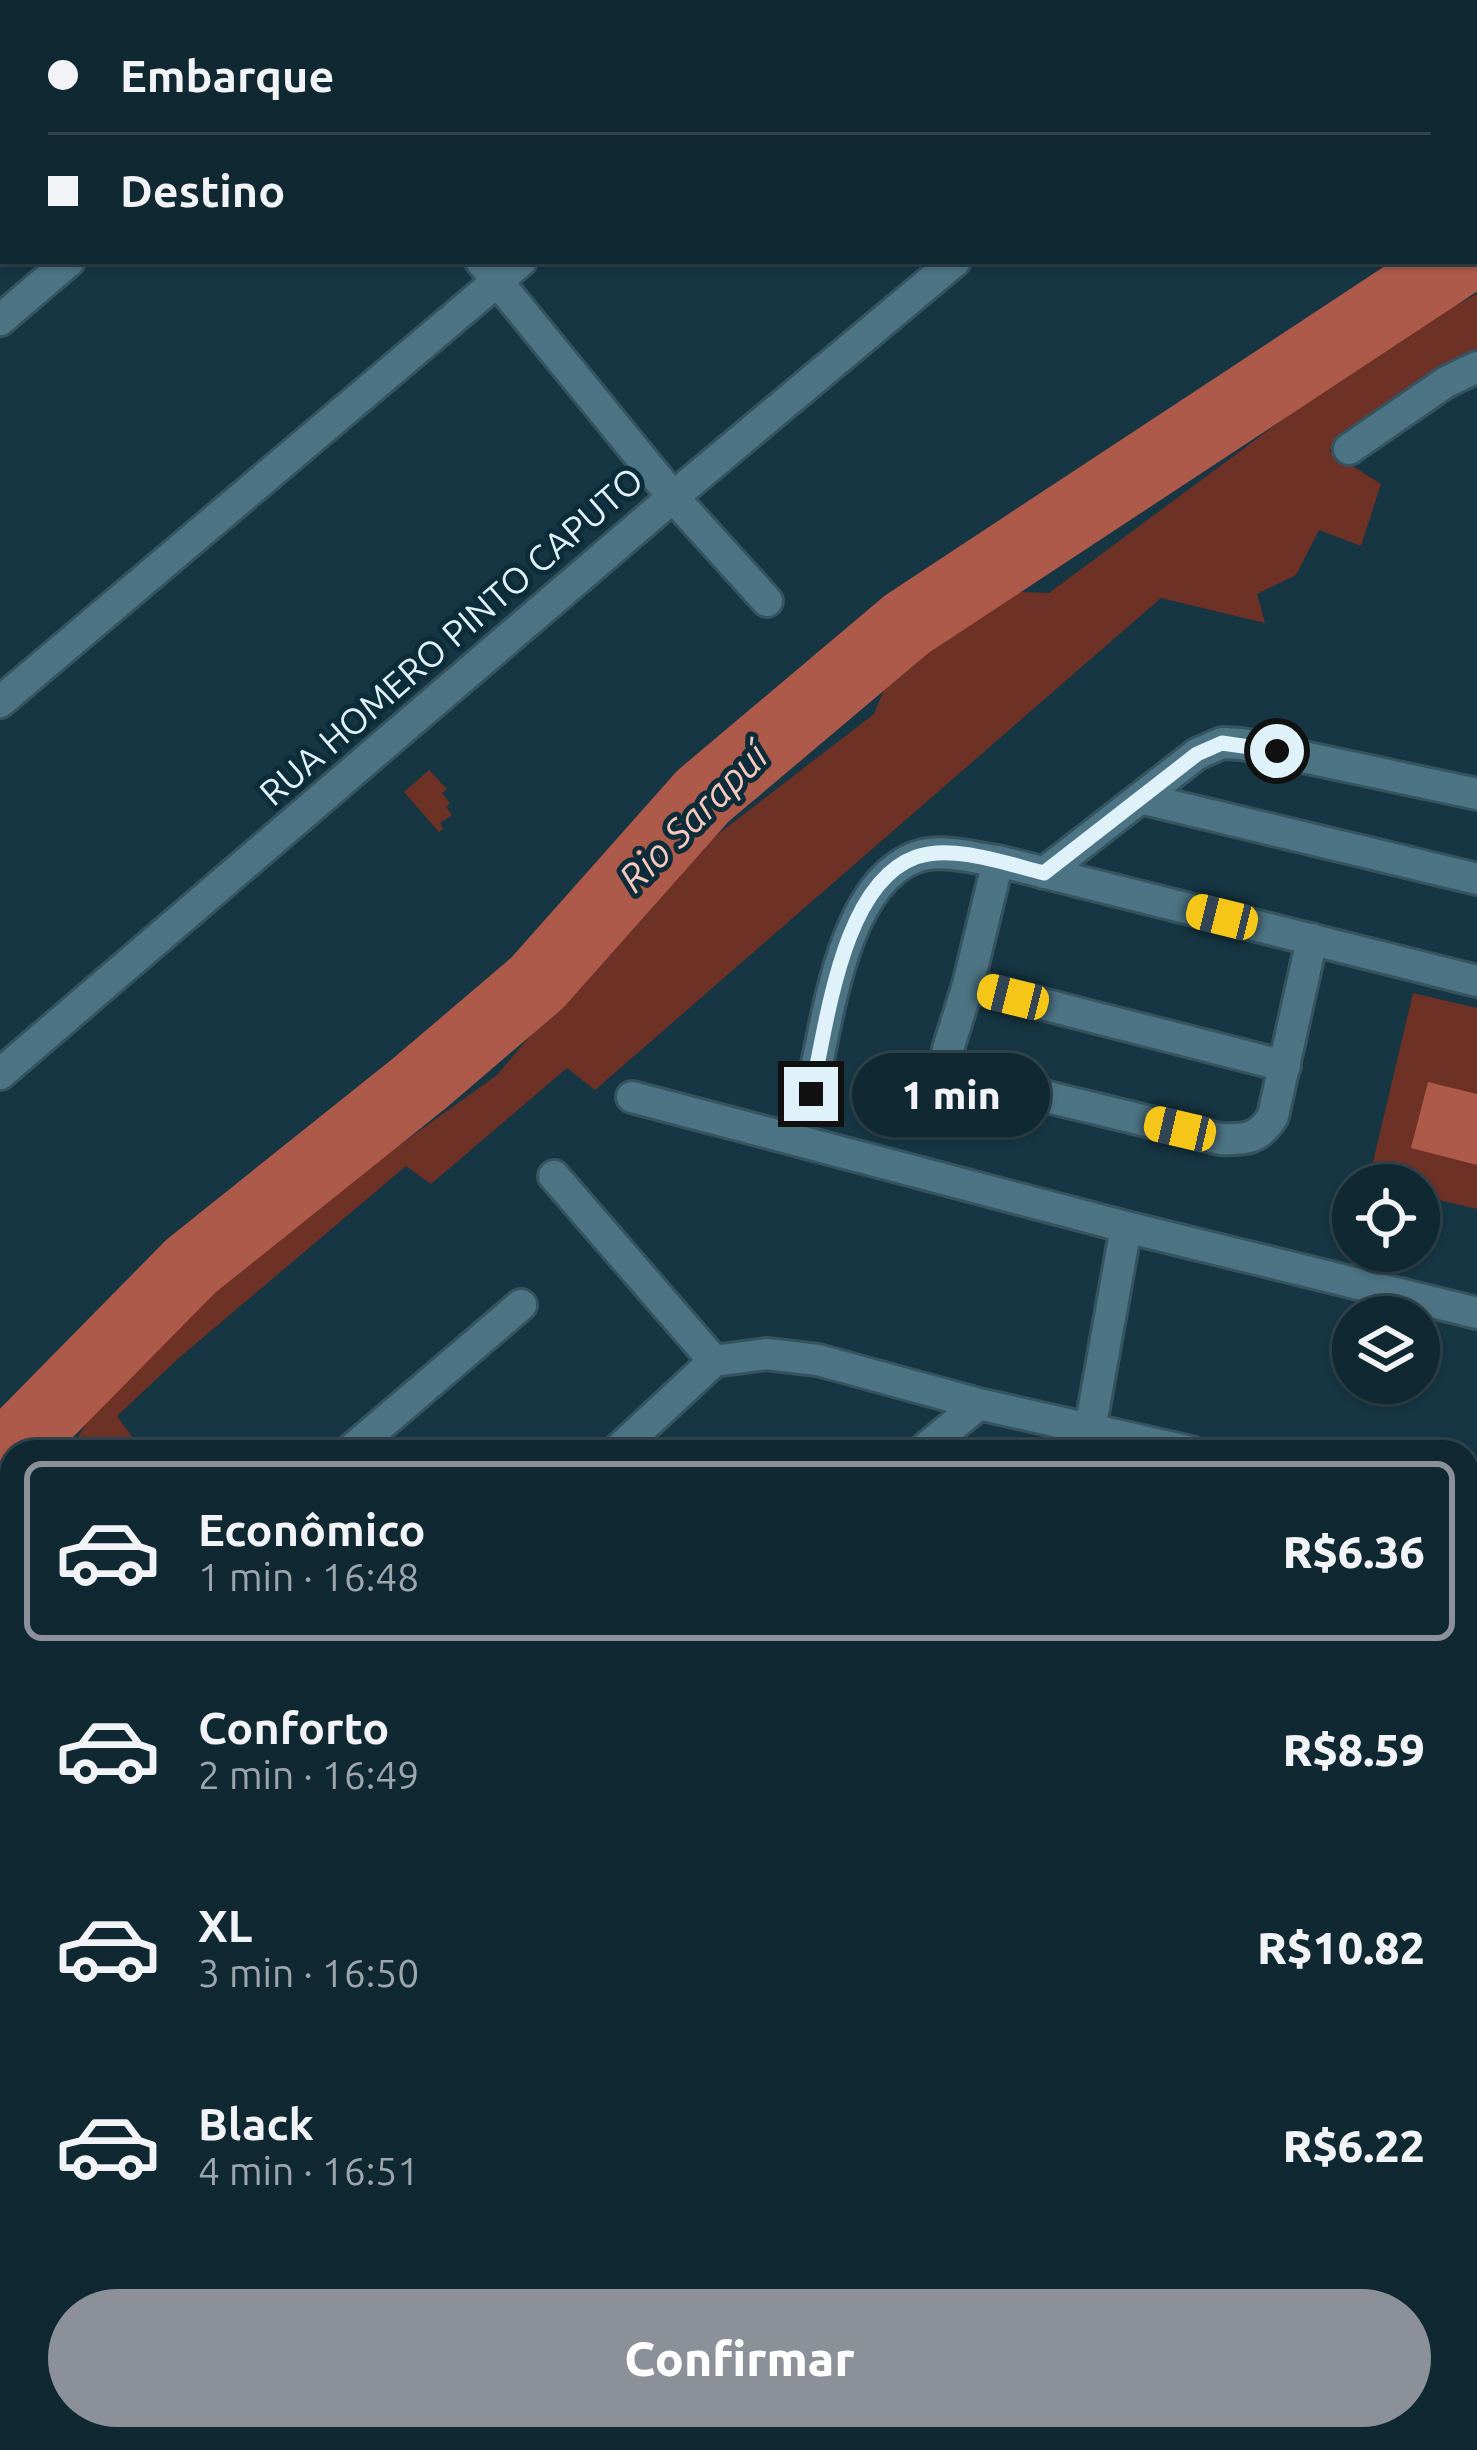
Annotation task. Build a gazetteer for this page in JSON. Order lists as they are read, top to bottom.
{
  "streets": {
    "street": ["RUA HOMERO PINTO CAPUTO"]
  },
  "water": ["Rio Sarapuí"],
  "page": {
    "banner": ["Embarque", "Destino"],
    "bubble": "1 min",
    "list": [
      {
        "name": "Econômico",
        "note": "1 min · 16:48",
        "value": "R$6.36"
      },
      {
        "name": "Conforto",
        "note": "2 min · 16:49",
        "value": "R$8.59"
      },
      {
        "name": "XL",
        "note": "3 min · 16:50",
        "value": "R$10.82"
      },
      {
        "name": "Black",
        "note": "4 min · 16:51",
        "value": "R$6.22"
      }
    ],
    "buttons": "Confirmar"
  }
}
